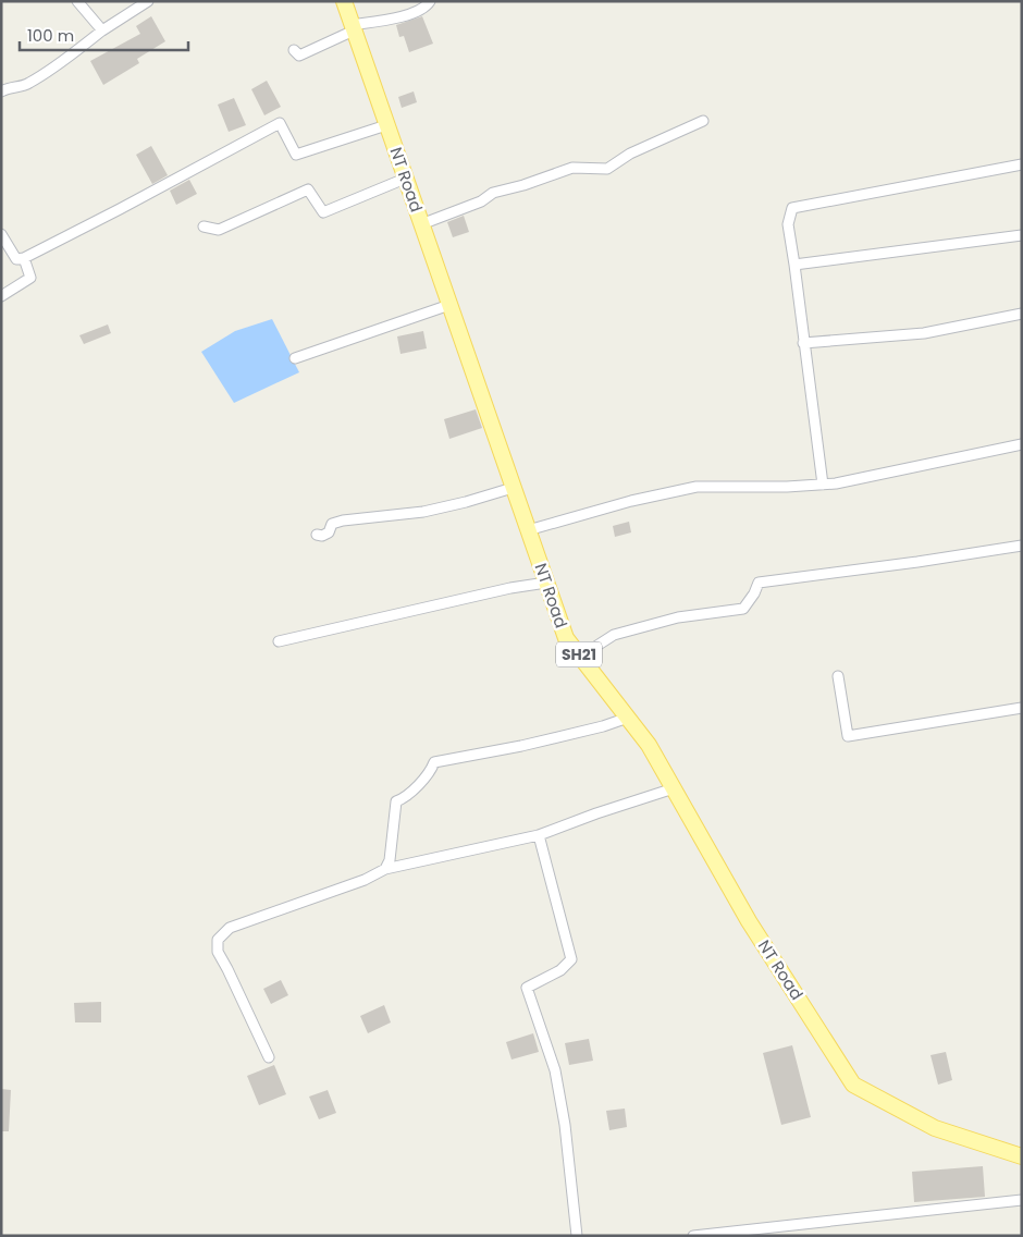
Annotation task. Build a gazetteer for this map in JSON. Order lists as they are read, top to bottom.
{
  "streets": {
    "main road": ["NT Road", "SH21"]
  },
  "scale_bar": "100 m"
}
